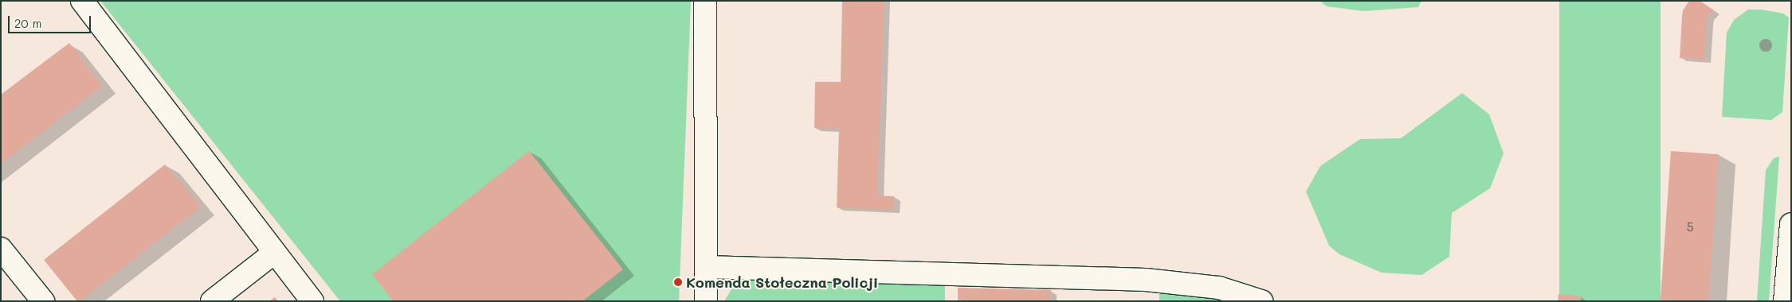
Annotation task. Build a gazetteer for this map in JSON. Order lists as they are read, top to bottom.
{
  "places": ["Komenda Stołeczna Policji"],
  "house_numbers": ["5"],
  "scale_bar": "20 m"
}
